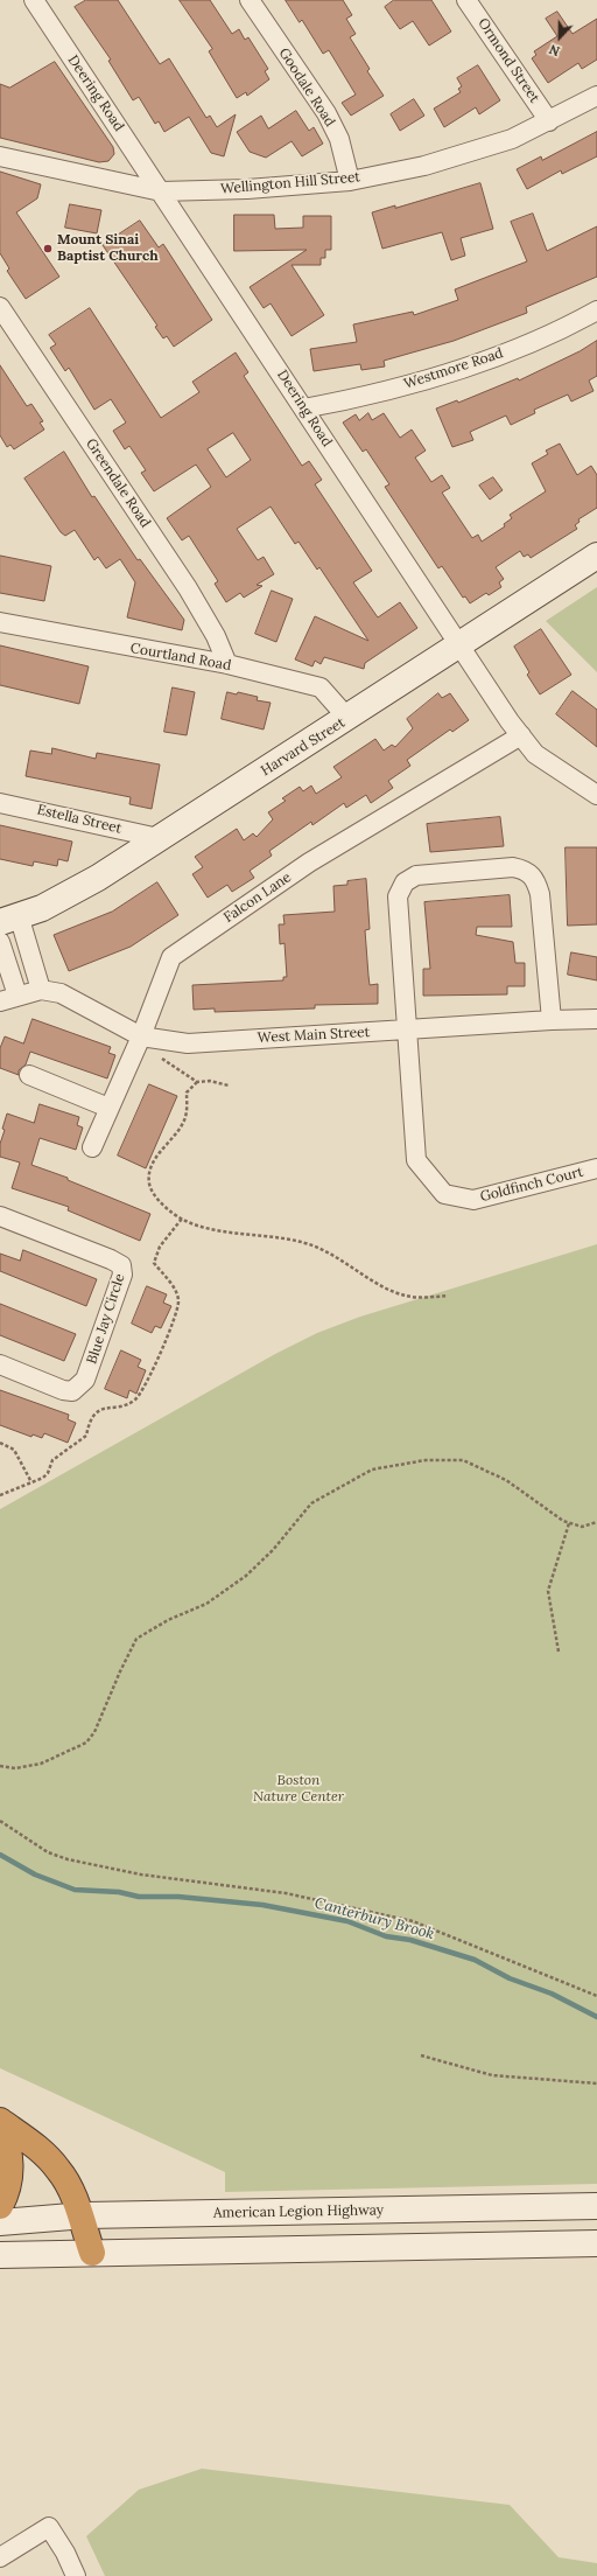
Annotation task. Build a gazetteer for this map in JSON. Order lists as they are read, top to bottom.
{
  "streets": {
    "main road": ["Harvard Street", "American Legion Highway"],
    "street": [
      "Ormond Street",
      "Goodale Road",
      "Deering Road",
      "Wellington Hill Street",
      "Westmore Road",
      "Greendale Road",
      "Courtland Road",
      "Estella Street",
      "Falcon Lane",
      "West Main Street",
      "Goldfinch Court",
      "Blue Jay Circle"
    ]
  },
  "crossings": [
    ["Ormond Street", "Wellington Hill Street"],
    ["Goodale Road", "Wellington Hill Street"],
    ["Deering Road", "Wellington Hill Street"],
    ["Deering Road", "Westmore Road"],
    ["Deering Road", "Harvard Street"],
    ["Deering Road", "Falcon Lane"],
    ["Greendale Road", "Courtland Road"],
    ["Courtland Road", "Harvard Street"],
    ["Harvard Street", "Estella Street"],
    ["Falcon Lane", "West Main Street"],
    ["West Main Street", "Goldfinch Court"]
  ],
  "water": ["Canterbury Brook"],
  "parks": ["Boston Nature Center"],
  "places": ["Mount Sinai Baptist Church"],
  "north": "bottom"
}
